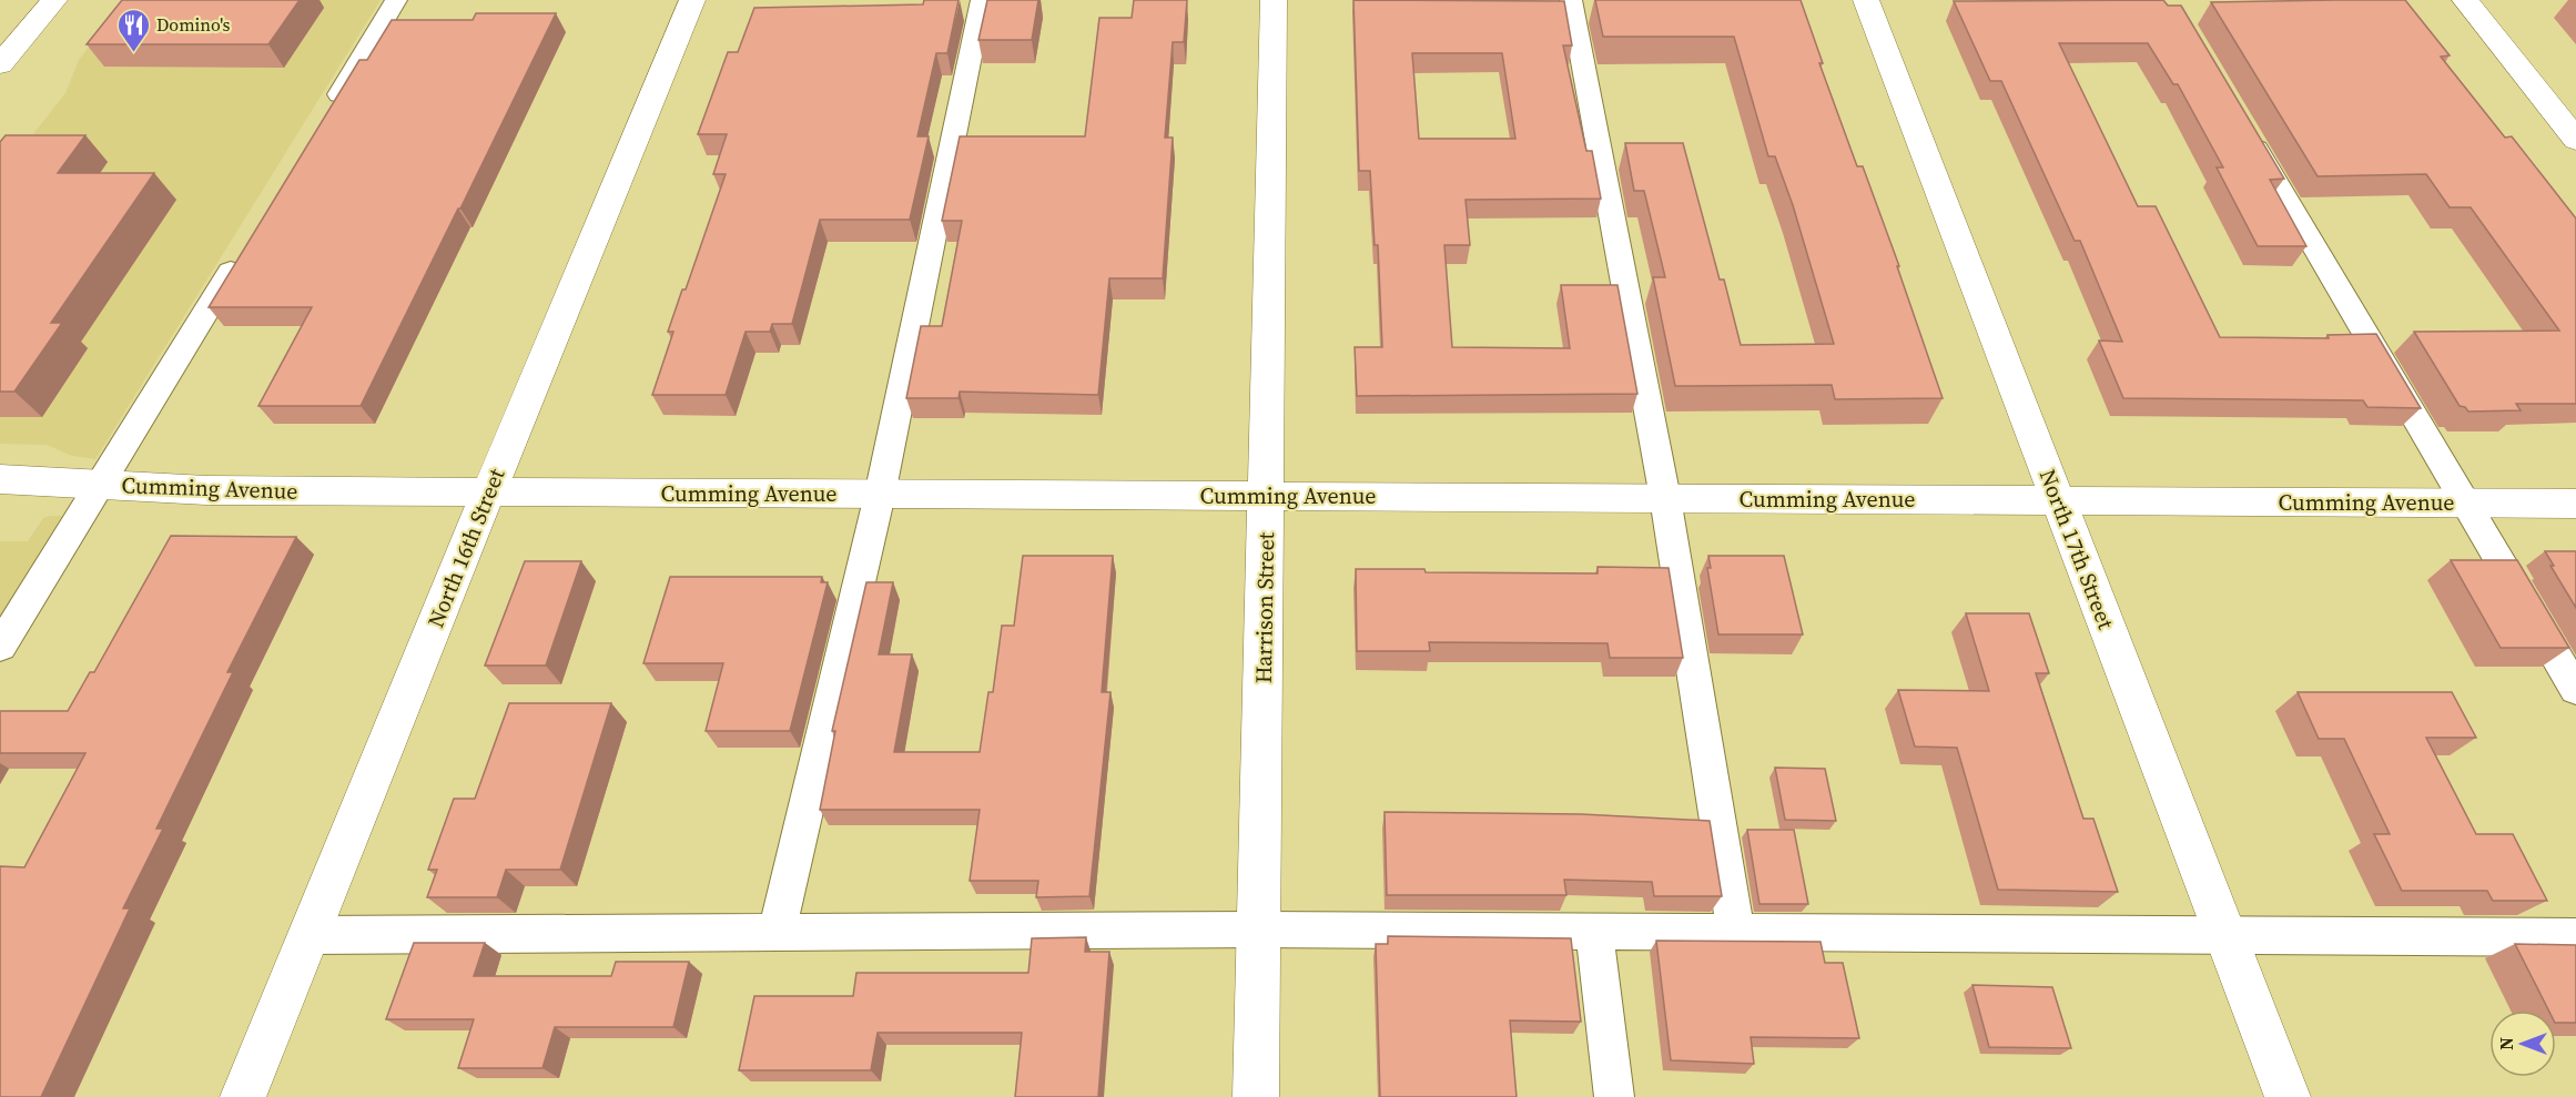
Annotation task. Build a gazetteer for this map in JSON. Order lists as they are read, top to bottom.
{
  "streets": {
    "main road": [
      "Cumming Avenue",
      "North 16th Street",
      "North 17th Street",
      "Harrison Street"
    ]
  },
  "crossings": [
    ["Cumming Avenue", "North 16th Street"],
    ["Cumming Avenue", "North 17th Street"],
    ["Cumming Avenue", "Harrison Street"]
  ],
  "places": {
    "restaurant": ["Domino's"]
  },
  "north": "left"
}
